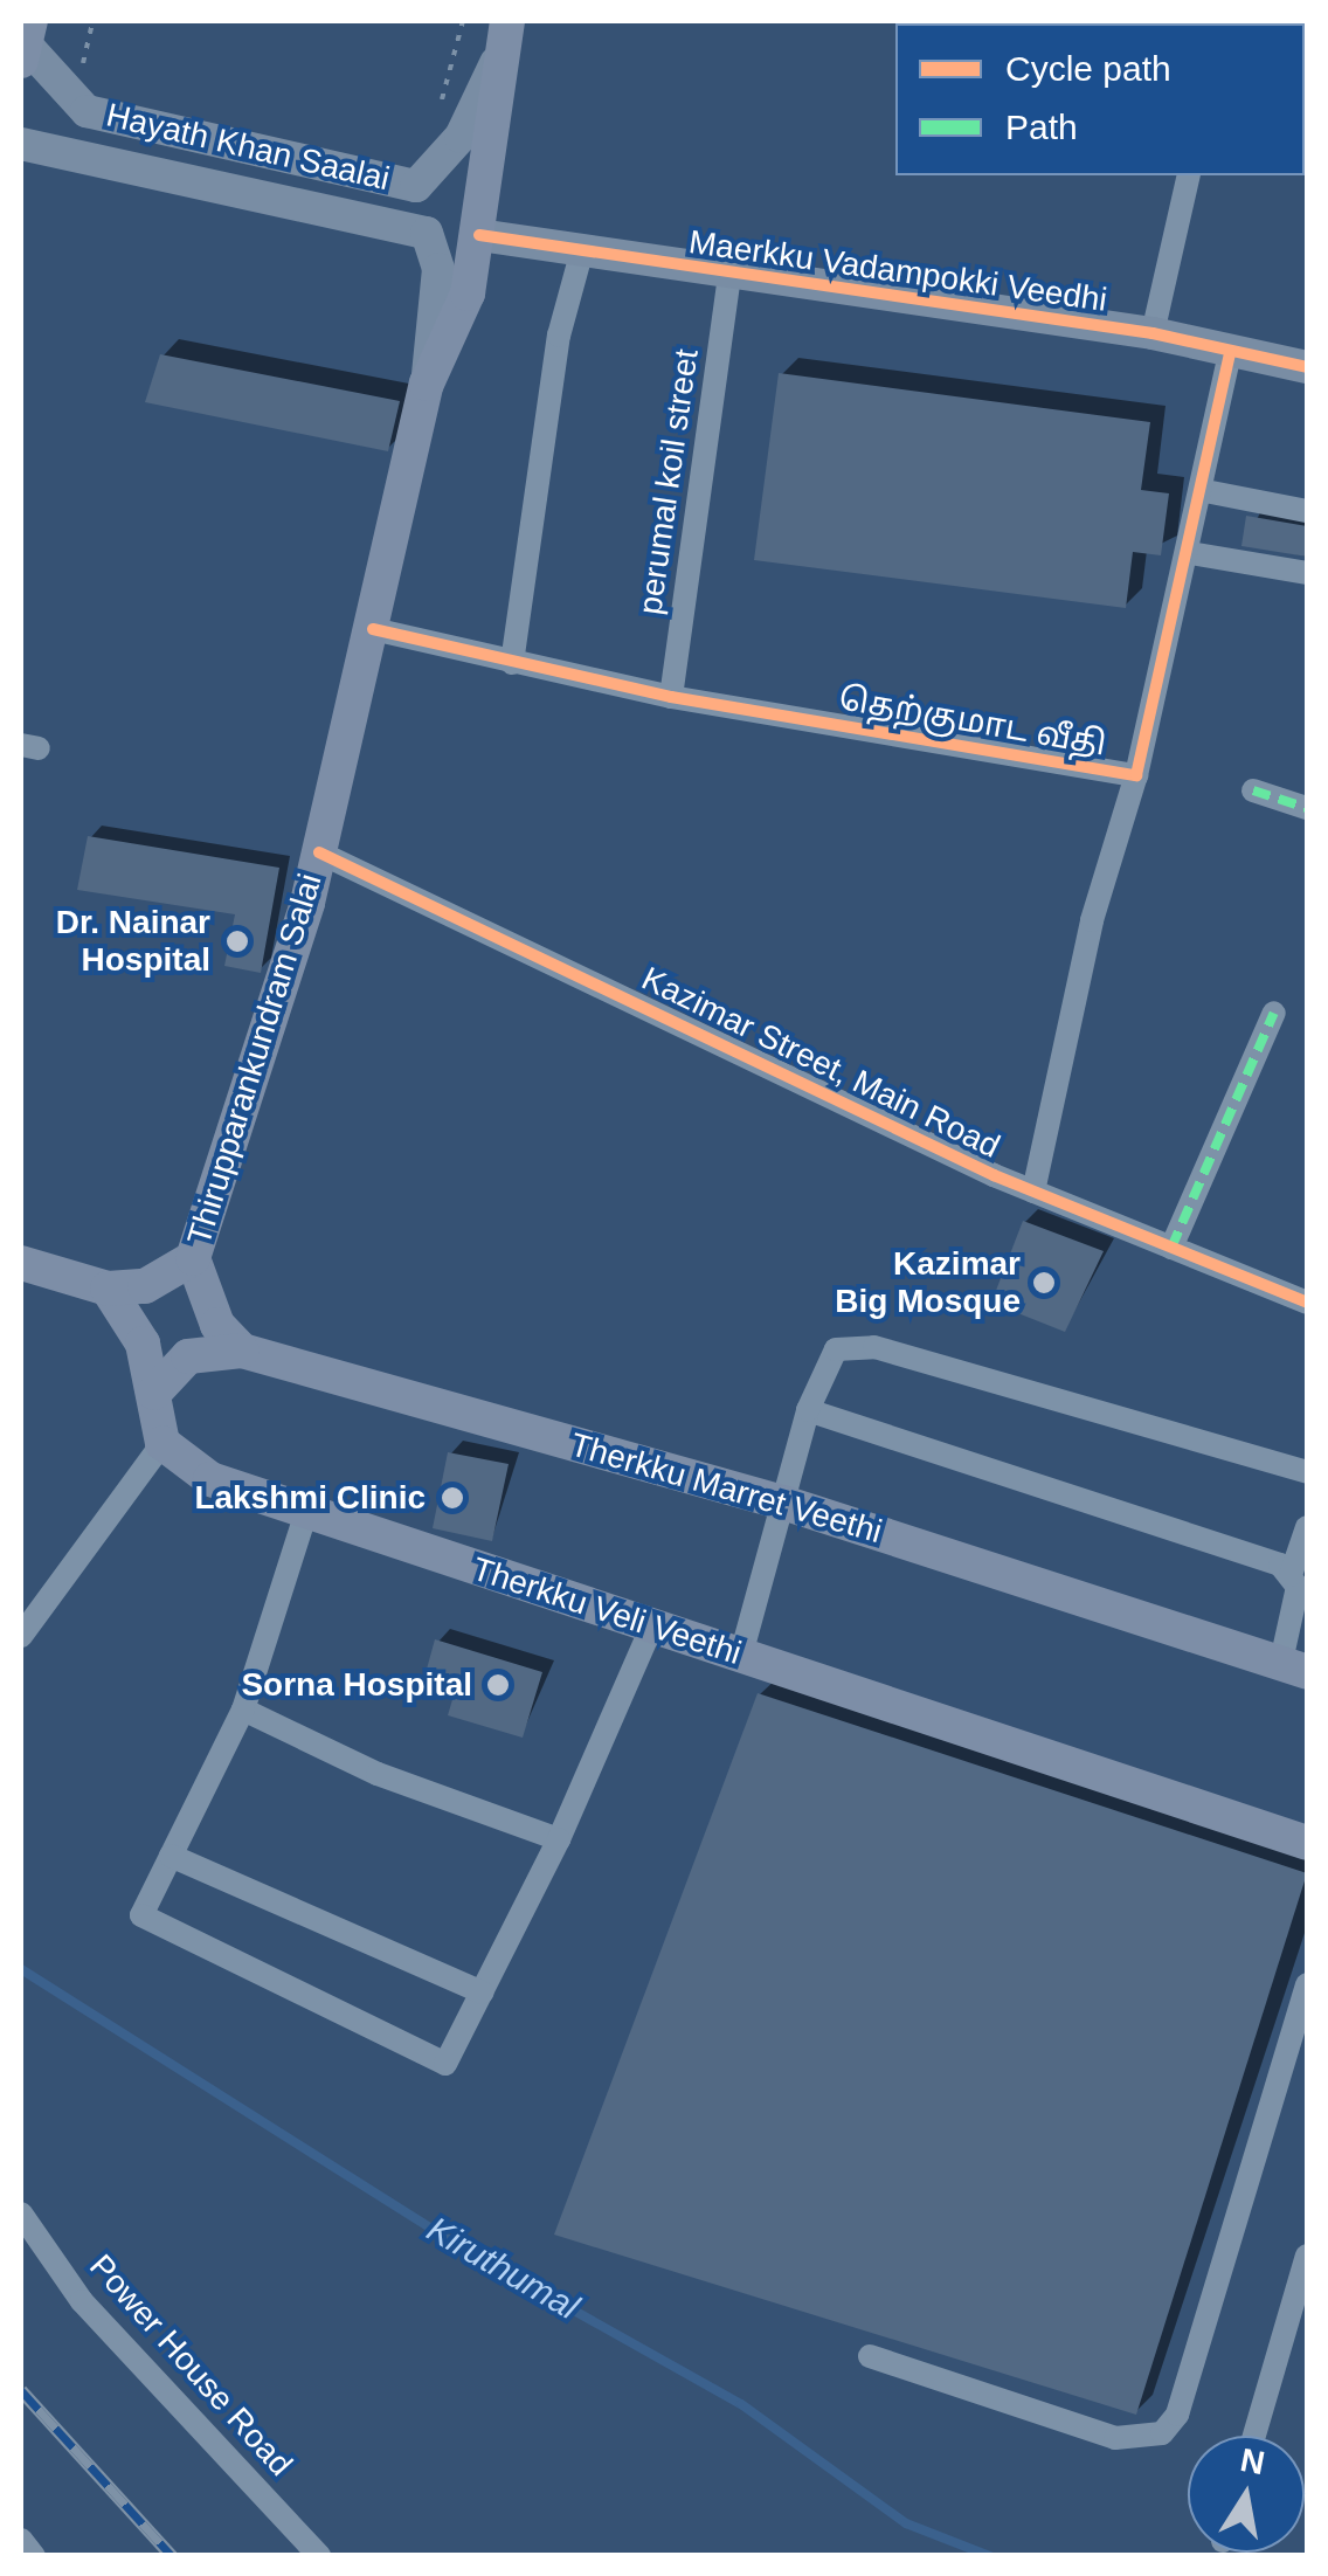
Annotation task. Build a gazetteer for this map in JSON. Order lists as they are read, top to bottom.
{
  "streets": {
    "main road": ["Thirupparankundram Salai", "Therkku Marret Veethi", "Therkku Veli Veethi"],
    "street": [
      "Hayath Khan Saalai",
      "Maerkku Vadampokki Veedhi",
      "perumal koil street",
      "தெற்குமாட வீதி",
      "Kazimar Street, Main Road",
      "Power House Road"
    ]
  },
  "crossings": [
    ["Hayath Khan Saalai", "Thirupparankundram Salai"],
    ["Maerkku Vadampokki Veedhi", "perumal koil street"],
    ["Maerkku Vadampokki Veedhi", "தெற்குமாட வீதி"],
    ["Maerkku Vadampokki Veedhi", "Thirupparankundram Salai"],
    ["perumal koil street", "தெற்குமாட வீதி"],
    ["தெற்குமாட வீதி", "Thirupparankundram Salai"],
    ["Thirupparankundram Salai", "Kazimar Street, Main Road"]
  ],
  "water": ["Kiruthumal"],
  "places": [
    "Dr. Nainar Hospital",
    "Kazimar Big Mosque",
    "Lakshmi Clinic",
    "Sorna Hospital"
  ],
  "legend": ["Cycle path", "Path"],
  "north": "top"
}
